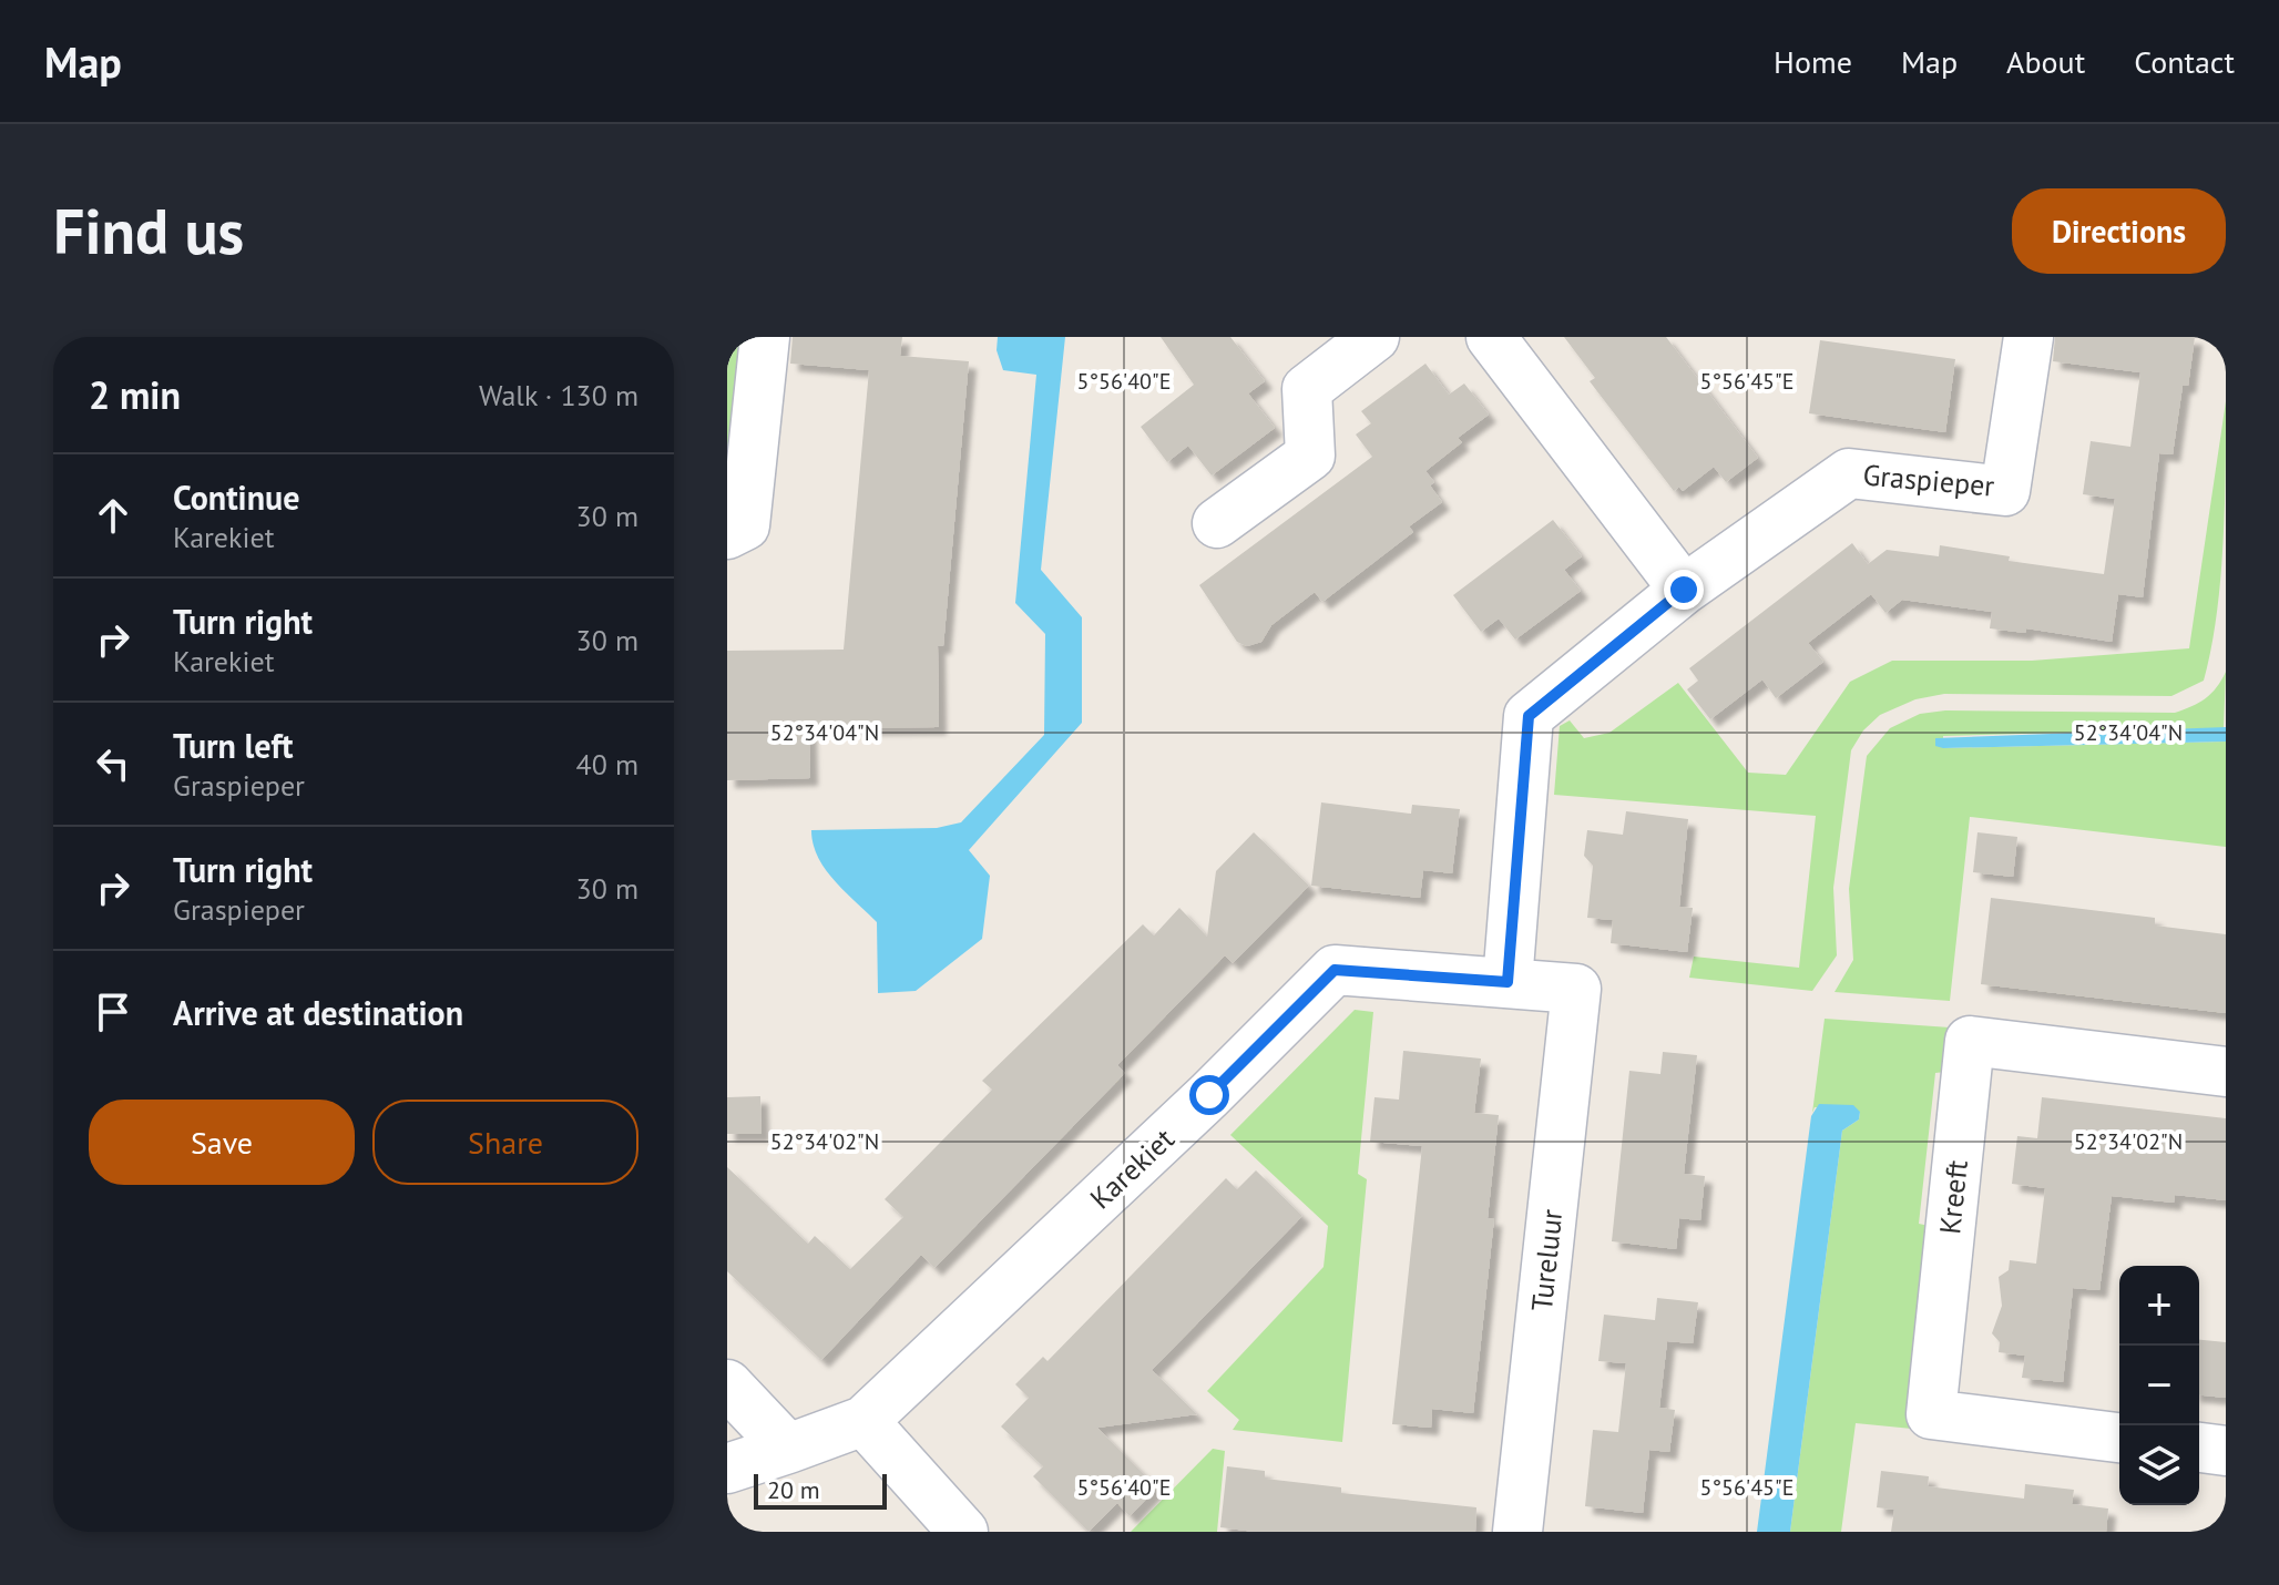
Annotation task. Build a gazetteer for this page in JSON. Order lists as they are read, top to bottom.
{
  "streets": {
    "street": [
      "Graspieper",
      "Karekiet",
      "Kreeft",
      "Tureluur"
    ]
  },
  "crossings": [
    ["Graspieper", "Karekiet"],
    ["Karekiet", "Tureluur"]
  ],
  "scale_bar": "20 m",
  "page": {
    "header": "Map",
    "nav": [
      "Home",
      "Map",
      "About",
      "Contact"
    ],
    "buttons": [
      "Directions",
      ["Save", "Share"]
    ],
    "title": "Find us",
    "heading": ["2 min", "Walk · 130 m"],
    "list": [
      ["Continue", "Karekiet", "30 m"],
      ["Turn right", "Karekiet", "30 m"],
      ["Turn left", "Graspieper", "40 m"],
      ["Turn right", "Graspieper", "30 m"],
      "Arrive at destination"
    ],
    "map_buttons": ["+", "−"],
    "scale": "20 m"
  },
  "coordinates": [
    "5°56'40\"E",
    "5°56'45\"E",
    "52°34'04\"N",
    "52°34'02\"N"
  ]
}
